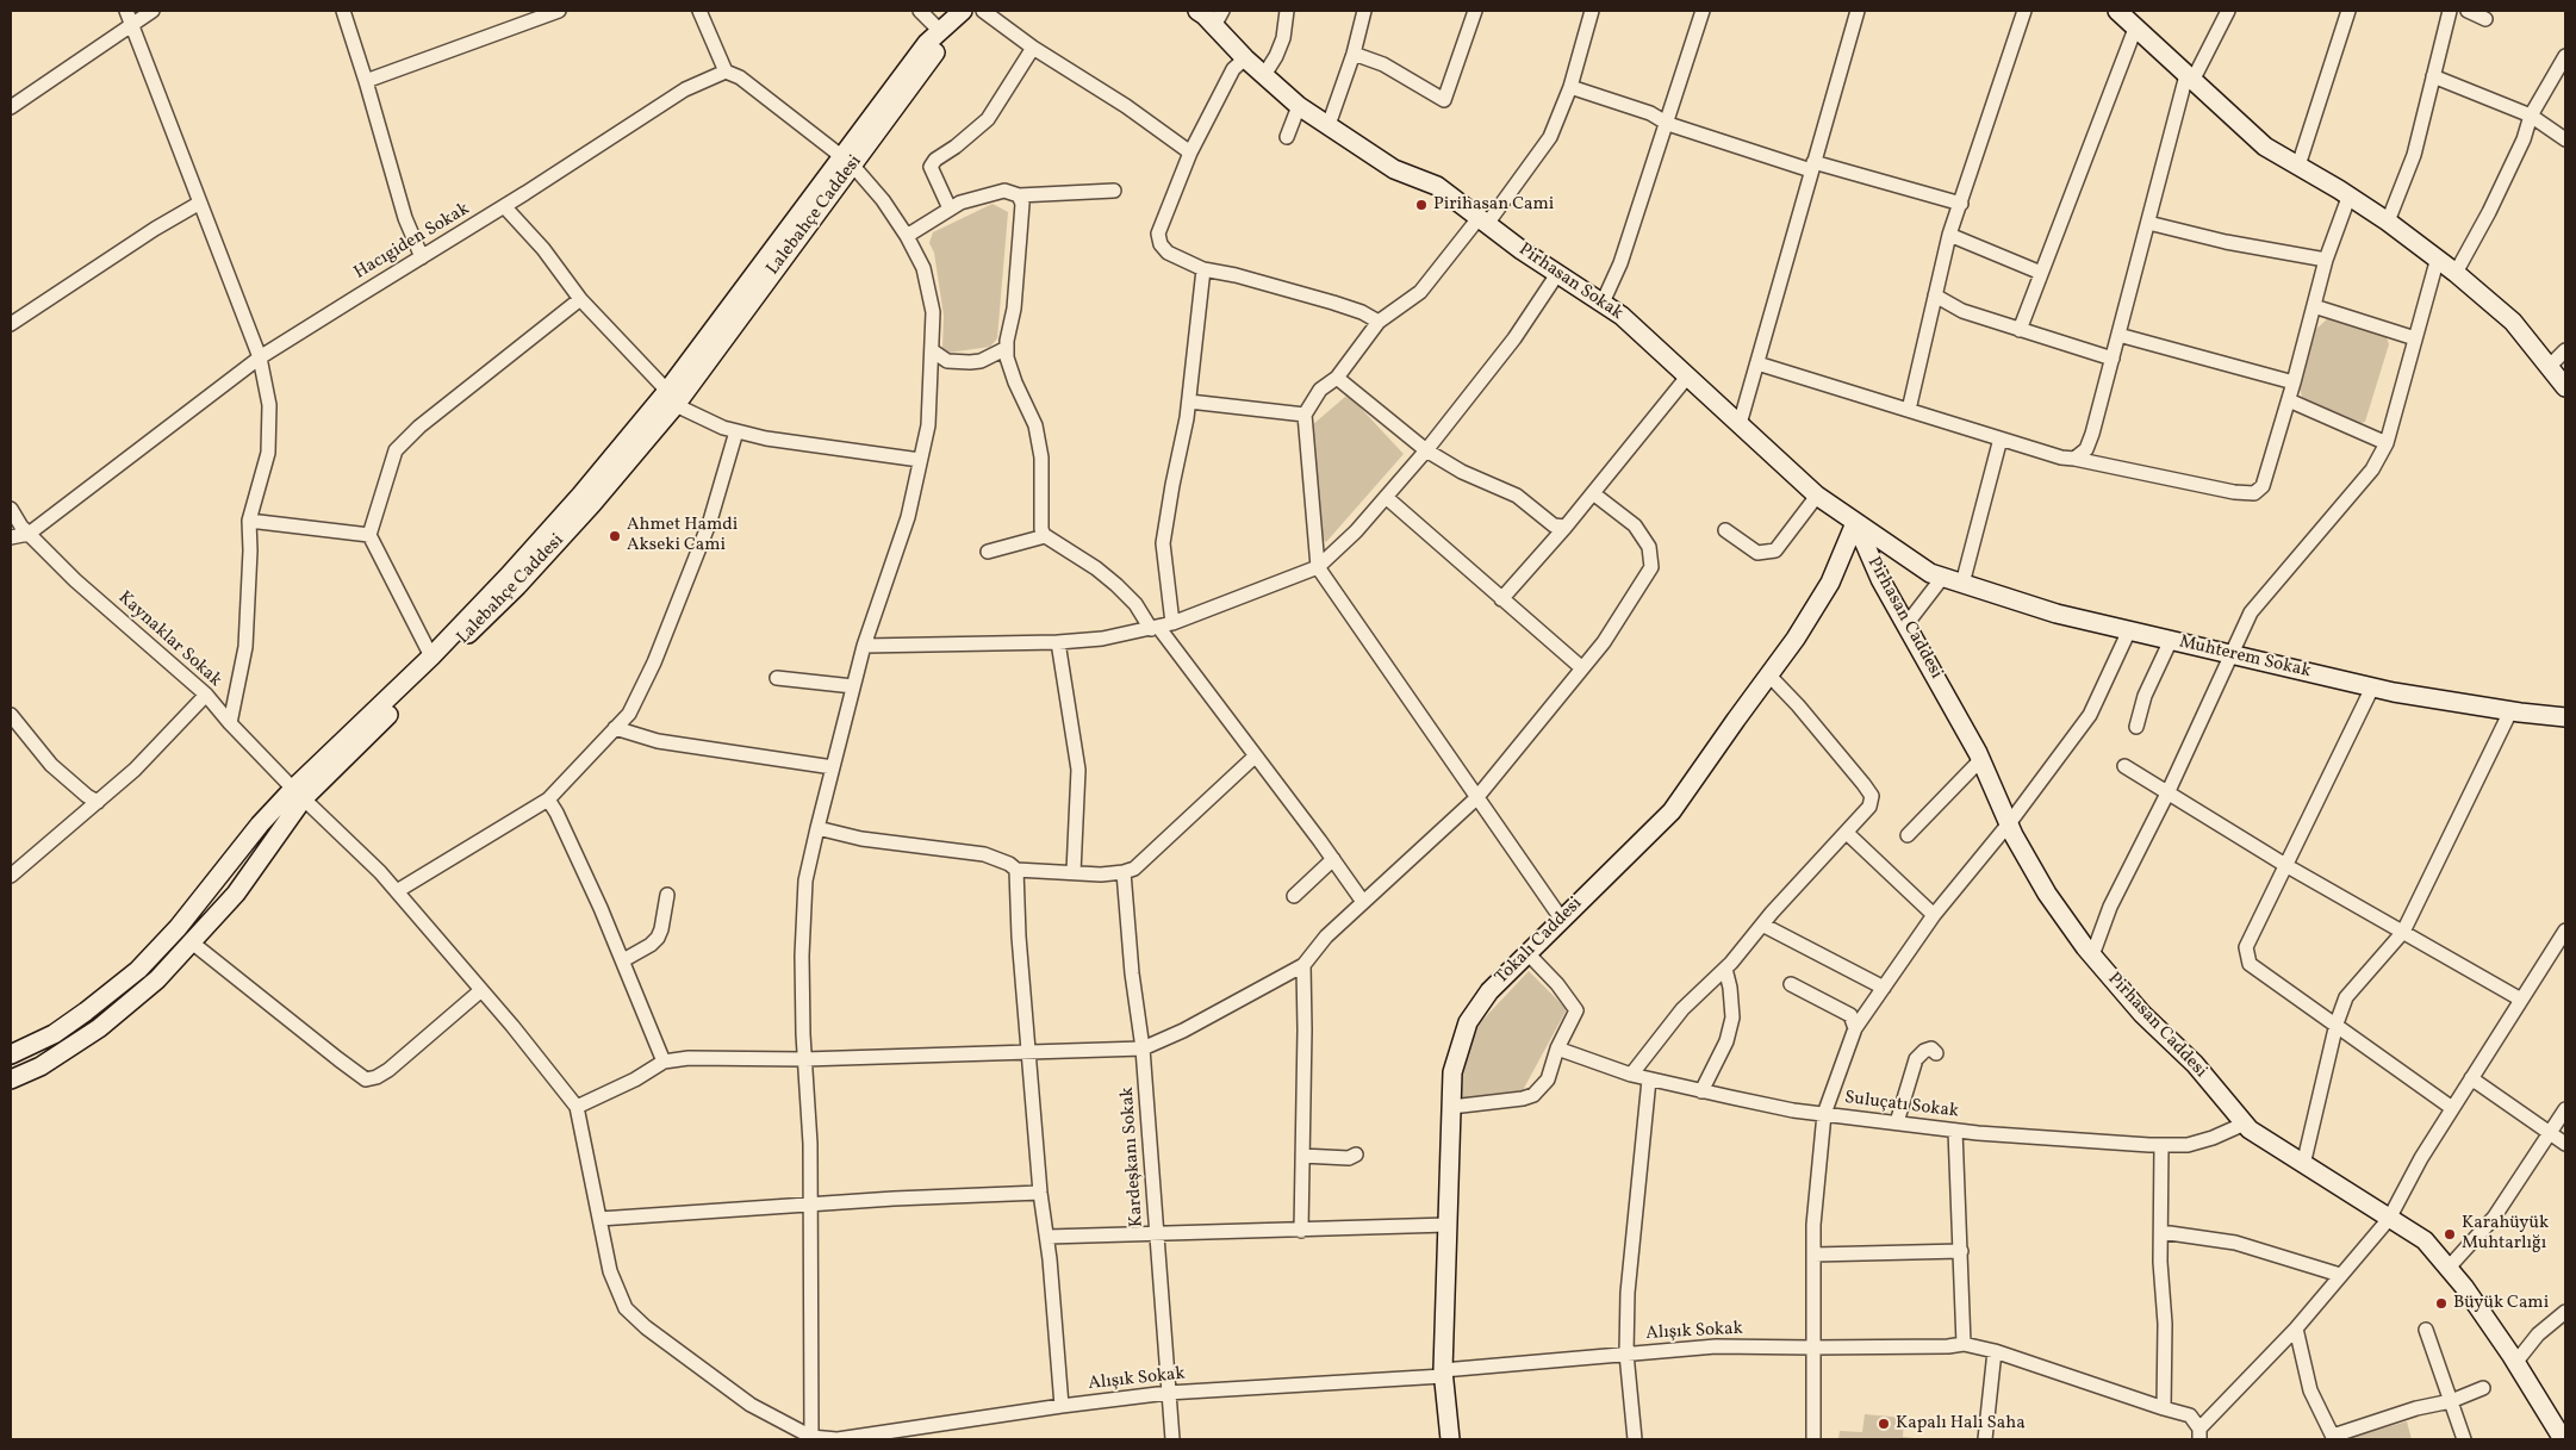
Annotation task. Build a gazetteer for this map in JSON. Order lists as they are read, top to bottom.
{
  "streets": {
    "street": [
      "Lalebahçe Caddesi",
      "Hacıgiden Sokak",
      "Pirhasan Sokak",
      "Pirhasan Caddesi",
      "Kaynaklar Sokak",
      "Muhterem Sokak",
      "Tokalı Caddesi",
      "Suluçatı Sokak",
      "Kardeşkanı Sokak",
      "Alışık Sokak"
    ]
  },
  "crossings": [
    ["Lalebahçe Caddesi", "Kaynaklar Sokak"],
    ["Hacıgiden Sokak", "Kaynaklar Sokak"],
    ["Pirhasan Sokak", "Pirhasan Caddesi"],
    ["Pirhasan Sokak", "Muhterem Sokak"],
    ["Pirhasan Sokak", "Tokalı Caddesi"],
    ["Pirhasan Caddesi", "Tokalı Caddesi"],
    ["Pirhasan Caddesi", "Suluçatı Sokak"],
    ["Tokalı Caddesi", "Alışık Sokak"],
    ["Kardeşkanı Sokak", "Alışık Sokak"]
  ],
  "places": [
    "Pirihasan Cami",
    "Ahmet Hamdi Akseki Cami",
    "Karahüyük Muhtarlığı",
    "Büyük Cami",
    "Kapalı Halı Saha"
  ]
}
